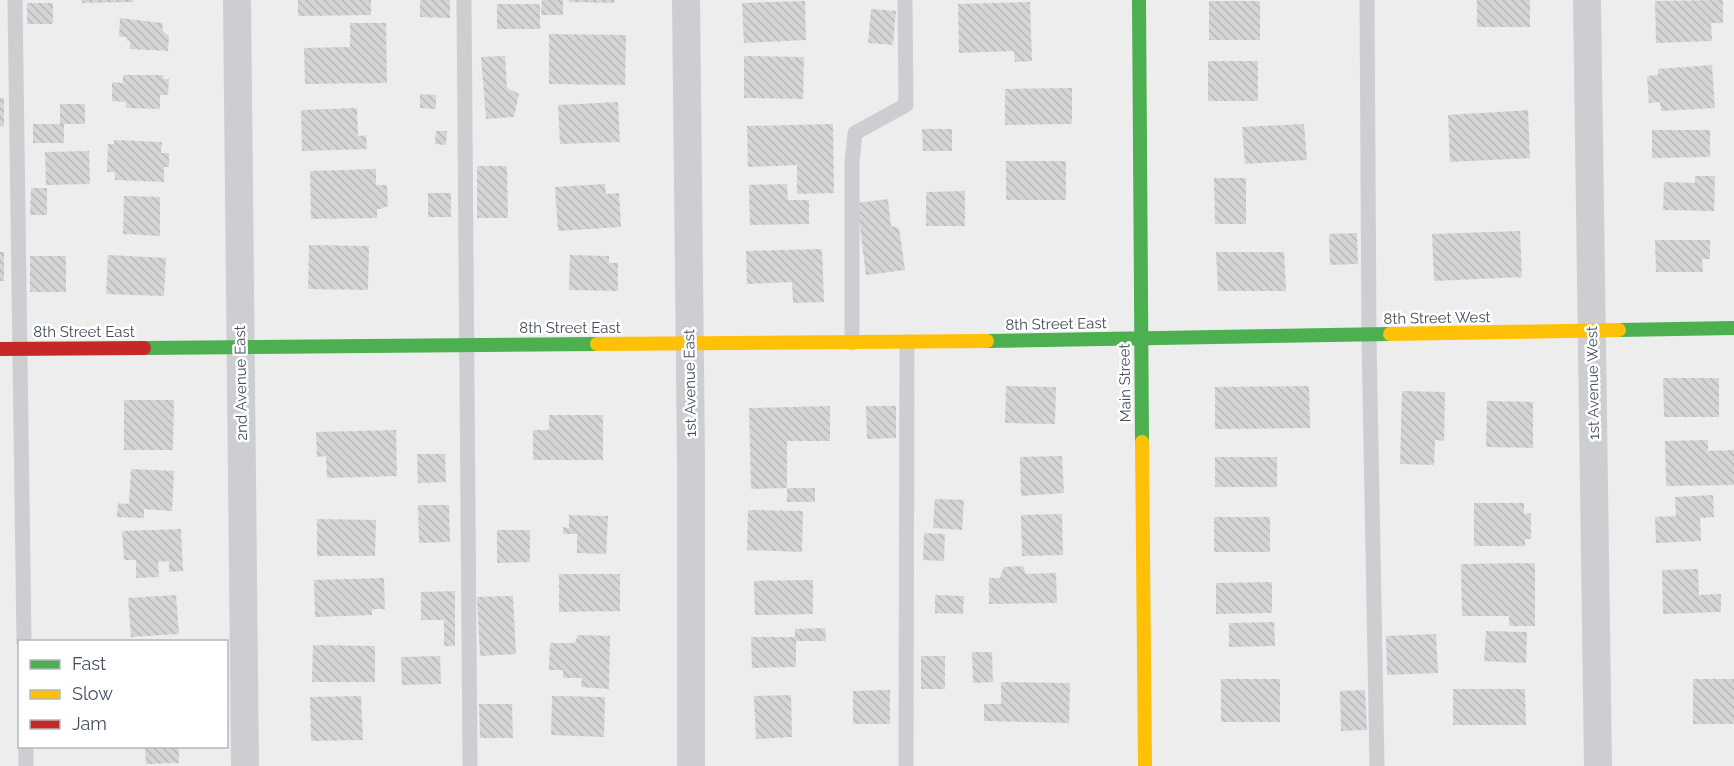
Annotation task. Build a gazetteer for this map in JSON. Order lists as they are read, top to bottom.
{
  "streets": {
    "street": [
      "8th Street West",
      "8th Street East",
      "2nd Avenue East",
      "1st Avenue East",
      "Main Street",
      "1st Avenue West"
    ]
  },
  "crossings": [
    ["8th Street West", "8th Street East"],
    ["8th Street West", "Main Street"],
    ["8th Street West", "1st Avenue West"],
    ["8th Street East", "2nd Avenue East"],
    ["8th Street East", "1st Avenue East"],
    ["8th Street East", "Main Street"]
  ],
  "legend": ["Fast", "Slow", "Jam"]
}
